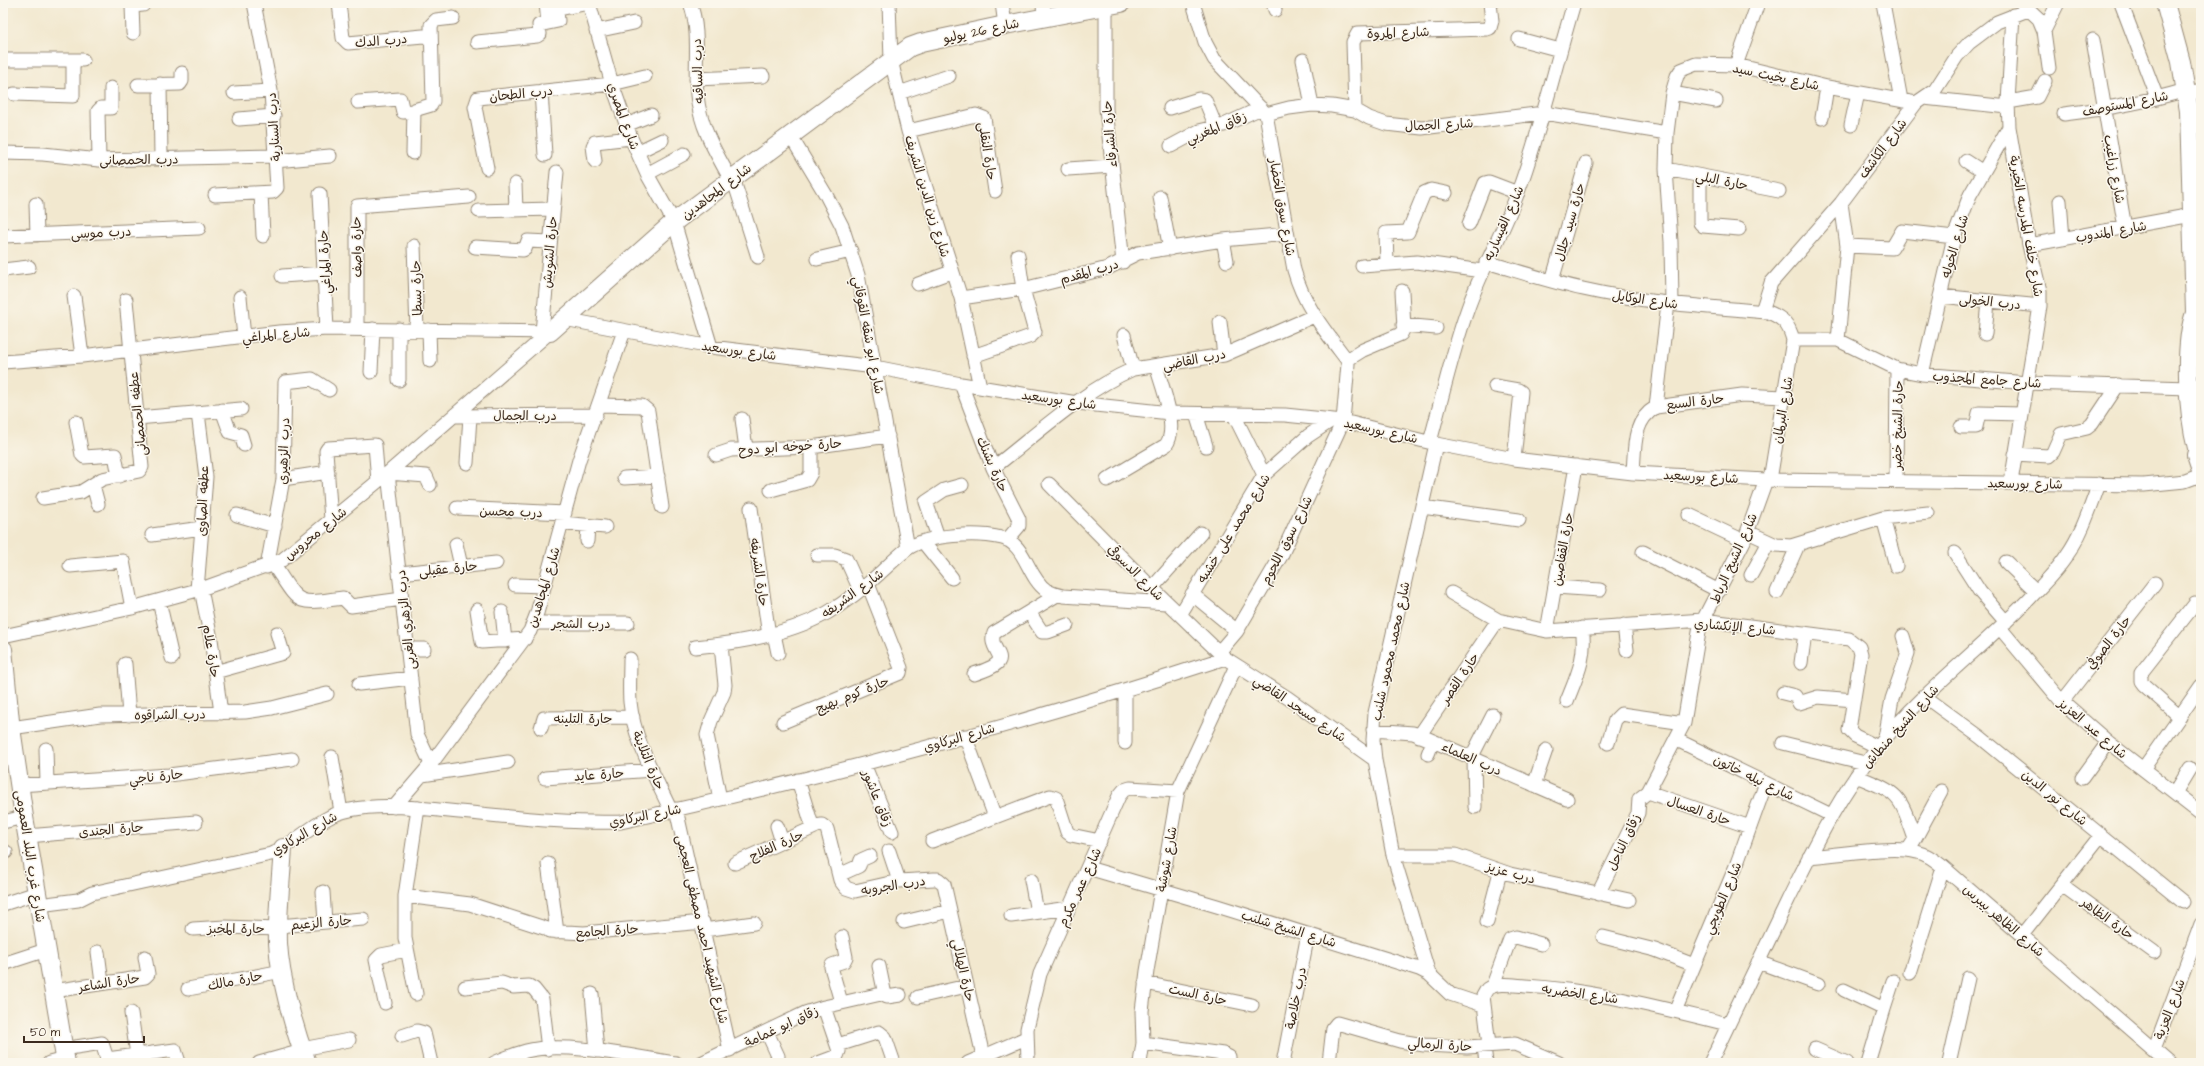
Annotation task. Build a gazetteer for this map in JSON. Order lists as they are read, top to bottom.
{
  "streets": {
    "street": [
      "شارع 26 يوليو",
      "شارع المروة",
      "درب الدك",
      "درب الساقيه",
      "شارع بخيت سيد",
      "درب الطحان",
      "شارع المستوصف",
      "شارع المصري",
      "شارع الجمال",
      "درب السنارية",
      "زقاق المغربي",
      "حارة الشرفاء",
      "شارع الكاشف",
      "حارة النقلى",
      "درب الحمصانى",
      "شارع زراغيب",
      "حارة البلي",
      "شارع المجاهدين",
      "شارع زين الدين الشريف",
      "شارع سوق الخضار",
      "حارة سيد جلال",
      "شارع القيساريه",
      "شارع خلف المدرسه الخيرية",
      "شارع المندوب",
      "درب موسى",
      "شارع الخوله",
      "حارة واصف",
      "حارة الشويش",
      "حارة المراغي",
      "درب المقدم",
      "حارة بسطا",
      "شارع الوكايل",
      "درب الخولى",
      "شارع المراغي",
      "شارع ابو شقه القوقاني",
      "شارع بورسعيد",
      "درب القاضي",
      "شارع جامع المجذوب",
      "حارة السبع",
      "شارع البرلمان",
      "عطفه الحمصانى",
      "درب الجمال",
      "حارة الشيخ خضر",
      "حارة خوخه ابو دوح",
      "درب الزهيري",
      "حارة بشنك",
      "عطفه الصاوى",
      "درب محسن",
      "شارع محمد على خشبه",
      "شارع محروس",
      "شارع سوق اللحوم",
      "حارة القفاصين",
      "شارع الشيخ الرباط",
      "حارة عقيلى",
      "حارة الشريفه",
      "شارع الدسوقي",
      "شارع الشريفه",
      "درب الزهري الغربى",
      "درب الشجر",
      "شارع الإنكشاري",
      "حارة الصوفي",
      "حارة علام",
      "شارع محمد محمود شلنب",
      "حارة القصر",
      "حارة كوم بهيج",
      "شارع مسجد القاضي",
      "درب الشراقوه",
      "حارة التلينه",
      "شارع الشيخ منطاش",
      "شارع عبد العزيز",
      "شارع البركاوي",
      "درب العلماء",
      "حارة التلاينة",
      "حارة عايد",
      "حارة ناجي",
      "شارع نيله خاتون",
      "شارع نور الدين",
      "زقاق عاشور",
      "حارة العسال",
      "حارة الجندى",
      "زقاق الناحل",
      "حارة الفلاح",
      "شارع غرب البلد العمومى",
      "شارع شوشة",
      "درب عزيز",
      "درب الجروبه",
      "شارع عمر مكرم",
      "شارع الطوبجي",
      "حارة الظاهر",
      "شارع الظاهر بيبرس",
      "حارة الزعيم",
      "حارة المخبز",
      "شارع الشيخ شلنب",
      "شارع الشهيد احمد مصطفى العجمى",
      "حارة الجامع",
      "حارة الهلالي",
      "حارة مالك",
      "حارة الشاعر",
      "شارع الخضريه",
      "حارة الست",
      "درب خلاصة",
      "شارع العزبة",
      "زقاق ابو غمامة",
      "حارة الرمالي"
    ]
  },
  "crossings": [
    ["شارع 26 يوليو", "حارة الشرفاء"],
    ["شارع 26 يوليو", "شارع المجاهدين"],
    ["شارع 26 يوليو", "شارع زين الدين الشريف"],
    ["شارع المروة", "شارع الجمال"],
    ["درب الساقيه", "شارع المجاهدين"],
    ["شارع بخيت سيد", "شارع الجمال"],
    ["شارع بخيت سيد", "شارع الكاشف"],
    ["شارع بخيت سيد", "حارة البلي"],
    ["شارع بخيت سيد", "شارع خلف المدرسه الخيرية"],
    ["شارع بخيت سيد", "شارع الوكايل"],
    ["شارع بخيت سيد", "حارة السبع"],
    ["درب الطحان", "شارع المصري"],
    ["شارع المستوصف", "شارع زراغيب"],
    ["شارع المصري", "شارع المجاهدين"],
    ["شارع المصري", "شارع بورسعيد"],
    ["شارع الجمال", "زقاق المغربي"],
    ["شارع الجمال", "شارع سوق الخضار"],
    ["شارع الجمال", "شارع القيساريه"],
    ["درب السنارية", "درب الحمصانى"],
    ["زقاق المغربي", "شارع سوق الخضار"],
    ["حارة الشرفاء", "درب المقدم"],
    ["شارع الكاشف", "شارع خلف المدرسه الخيرية"],
    ["شارع الكاشف", "شارع الوكايل"],
    ["حارة النقلى", "شارع زين الدين الشريف"],
    ["شارع زراغيب", "شارع المندوب"],
    ["شارع المجاهدين", "شارع زين الدين الشريف"],
    ["شارع المجاهدين", "حارة الشويش"],
    ["شارع المجاهدين", "شارع المراغي"],
    ["شارع المجاهدين", "شارع ابو شقه القوقاني"],
    ["شارع المجاهدين", "شارع بورسعيد"],
    ["شارع المجاهدين", "درب الجمال"],
    ["شارع المجاهدين", "درب محسن"],
    ["شارع المجاهدين", "شارع محروس"],
    ["شارع المجاهدين", "درب الزهري الغربى"],
    ["شارع المجاهدين", "درب الشجر"],
    ["شارع المجاهدين", "شارع البركاوي"],
    ["شارع زين الدين الشريف", "درب المقدم"],
    ["شارع زين الدين الشريف", "شارع بورسعيد"],
    ["شارع سوق الخضار", "درب المقدم"],
    ["شارع سوق الخضار", "درب القاضي"],
    ["حارة سيد جلال", "شارع الوكايل"],
    ["شارع القيساريه", "شارع الوكايل"],
    ["شارع القيساريه", "شارع بورسعيد"],
    ["شارع القيساريه", "شارع محمد محمود شلنب"],
    ["شارع خلف المدرسه الخيرية", "شارع المندوب"],
    ["شارع خلف المدرسه الخيرية", "شارع الخوله"],
    ["شارع خلف المدرسه الخيرية", "درب الخولى"],
    ["شارع خلف المدرسه الخيرية", "شارع بورسعيد"],
    ["شارع خلف المدرسه الخيرية", "شارع جامع المجذوب"],
    ["شارع الخوله", "درب الخولى"],
    ["شارع الخوله", "شارع جامع المجذوب"],
    ["حارة واصف", "شارع المراغي"],
    ["حارة الشويش", "شارع المراغي"],
    ["حارة الشويش", "شارع محروس"],
    ["حارة المراغي", "شارع المراغي"],
    ["حارة بسطا", "شارع المراغي"],
    ["شارع الوكايل", "شارع جامع المجذوب"],
    ["شارع الوكايل", "شارع البرلمان"],
    ["شارع المراغي", "عطفه الحمصانى"],
    ["شارع المراغي", "شارع محروس"],
    ["شارع ابو شقه القوقاني", "شارع بورسعيد"],
    ["شارع ابو شقه القوقاني", "حارة خوخه ابو دوح"],
    ["شارع ابو شقه القوقاني", "شارع الشريفه"],
    ["شارع بورسعيد", "درب القاضي"],
    ["شارع بورسعيد", "حارة السبع"],
    ["شارع بورسعيد", "شارع البرلمان"],
    ["شارع بورسعيد", "حارة الشيخ خضر"],
    ["شارع بورسعيد", "حارة بشنك"],
    ["شارع بورسعيد", "شارع محمد على خشبه"],
    ["شارع بورسعيد", "شارع سوق اللحوم"],
    ["شارع بورسعيد", "حارة القفاصين"],
    ["شارع بورسعيد", "شارع الشيخ الرباط"],
    ["شارع بورسعيد", "شارع محمد محمود شلنب"],
    ["شارع بورسعيد", "شارع الشيخ منطاش"],
    ["درب القاضي", "حارة بشنك"],
    ["شارع جامع المجذوب", "شارع البرلمان"],
    ["شارع جامع المجذوب", "حارة الشيخ خضر"],
    ["حارة السبع", "شارع البرلمان"],
    ["شارع البرلمان", "شارع الشيخ الرباط"],
    ["درب الجمال", "شارع محروس"],
    ["درب الزهيري", "شارع محروس"],
    ["عطفه الصاوى", "شارع محروس"],
    ["عطفه الصاوى", "حارة علام"],
    ["شارع محمد على خشبه", "شارع سوق اللحوم"],
    ["شارع محمد على خشبه", "شارع الدسوقي"],
    ["شارع محروس", "درب الزهري الغربى"],
    ["شارع محروس", "حارة علام"],
    ["شارع سوق اللحوم", "شارع الدسوقي"],
    ["شارع سوق اللحوم", "شارع مسجد القاضي"],
    ["شارع سوق اللحوم", "شارع البركاوي"],
    ["حارة القفاصين", "شارع الإنكشاري"],
    ["شارع الشيخ الرباط", "شارع الإنكشاري"],
    ["شارع الشيخ الرباط", "شارع نيله خاتون"],
    ["شارع الشيخ الرباط", "حارة العسال"],
    ["شارع الشيخ الرباط", "زقاق الناحل"],
    ["حارة عقيلى", "درب الزهري الغربى"],
    ["حارة الشريفه", "شارع الشريفه"],
    ["شارع الدسوقي", "شارع مسجد القاضي"],
    ["شارع الدسوقي", "شارع البركاوي"],
    ["شارع الشريفه", "حارة كوم بهيج"],
    ["شارع الإنكشاري", "حارة القصر"],
    ["شارع الإنكشاري", "شارع الشيخ منطاش"],
    ["حارة الصوفي", "شارع عبد العزيز"],
    ["حارة علام", "درب الشراقوه"],
    ["شارع محمد محمود شلنب", "شارع مسجد القاضي"],
    ["شارع محمد محمود شلنب", "درب العلماء"],
    ["شارع محمد محمود شلنب", "درب عزيز"],
    ["شارع محمد محمود شلنب", "شارع الشيخ شلنب"],
    ["حارة القصر", "درب العلماء"],
    ["شارع مسجد القاضي", "شارع البركاوي"],
    ["شارع مسجد القاضي", "شارع شوشة"],
    ["درب الشراقوه", "شارع غرب البلد العمومى"],
    ["حارة التلينه", "حارة التلاينة"],
    ["شارع الشيخ منطاش", "شارع عبد العزيز"],
    ["شارع الشيخ منطاش", "شارع نيله خاتون"],
    ["شارع الشيخ منطاش", "شارع نور الدين"],
    ["شارع الشيخ منطاش", "شارع الظاهر بيبرس"],
    ["شارع الشيخ منطاش", "شارع الخضريه"],
    ["شارع البركاوي", "حارة التلاينة"],
    ["شارع البركاوي", "زقاق عاشور"],
    ["شارع البركاوي", "شارع غرب البلد العمومى"],
    ["شارع البركاوي", "درب الجروبه"],
    ["شارع البركاوي", "شارع الشهيد احمد مصطفى العجمى"],
    ["حارة التلاينة", "حارة عايد"],
    ["حارة التلاينة", "شارع الشهيد احمد مصطفى العجمى"],
    ["حارة ناجي", "شارع غرب البلد العمومى"],
    ["شارع نيله خاتون", "شارع الطوبجي"],
    ["حارة العسال", "زقاق الناحل"],
    ["حارة العسال", "شارع الطوبجي"],
    ["حارة الجندى", "شارع غرب البلد العمومى"],
    ["زقاق الناحل", "درب عزيز"],
    ["حارة الفلاح", "درب الجروبه"],
    ["شارع غرب البلد العمومى", "حارة الشاعر"],
    ["شارع شوشة", "شارع عمر مكرم"],
    ["شارع شوشة", "شارع الشيخ شلنب"],
    ["شارع شوشة", "حارة الست"],
    ["درب الجروبه", "حارة الهلالي"],
    ["شارع عمر مكرم", "شارع الشيخ شلنب"],
    ["شارع الطوبجي", "شارع الخضريه"],
    ["شارع الظاهر بيبرس", "شارع العزبة"],
    ["حارة الزعيم", "حارة المخبز"],
    ["شارع الشيخ شلنب", "درب خلاصة"],
    ["شارع الشهيد احمد مصطفى العجمى", "حارة الجامع"],
    ["شارع الشهيد احمد مصطفى العجمى", "زقاق ابو غمامة"]
  ],
  "scale_bar": "50 m"
}
